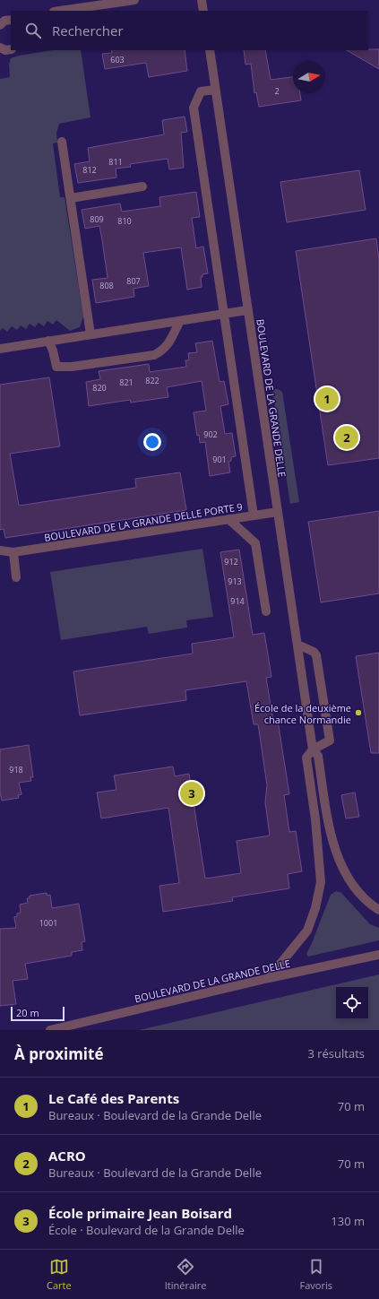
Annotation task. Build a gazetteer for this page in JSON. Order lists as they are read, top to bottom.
{
  "streets": {
    "street": ["BOULEVARD DE LA GRANDE DELLE", "BOULEVARD DE LA GRANDE DELLE PORTE 9"]
  },
  "crossings": [
    ["BOULEVARD DE LA GRANDE DELLE", "BOULEVARD DE LA GRANDE DELLE PORTE 9"]
  ],
  "places": ["École de la deuxième chance Normandie"],
  "house_numbers": [
    "603",
    "2",
    "811",
    "812",
    "809",
    "810",
    "807",
    "808",
    "822",
    "821",
    "820",
    "902",
    "901",
    "912",
    "913",
    "914",
    "918",
    "1001"
  ],
  "scale_bar": "20 m",
  "north": "right",
  "page": {
    "search": "Rechercher",
    "pins": ["1", "2", "3"],
    "scale": "20 m",
    "heading": ["À proximité", "3 résultats"],
    "list": [
      {
        "mark": "1",
        "name": "Le Café des Parents",
        "note": "Bureaux · Boulevard de la Grande Delle",
        "value": "70 m"
      },
      {
        "mark": "2",
        "name": "ACRO",
        "note": "Bureaux · Boulevard de la Grande Delle",
        "value": "70 m"
      },
      {
        "mark": "3",
        "name": "École primaire Jean Boisard",
        "note": "École · Boulevard de la Grande Delle",
        "value": "130 m"
      }
    ],
    "nav": ["Carte", "Itinéraire", "Favoris"]
  }
}
